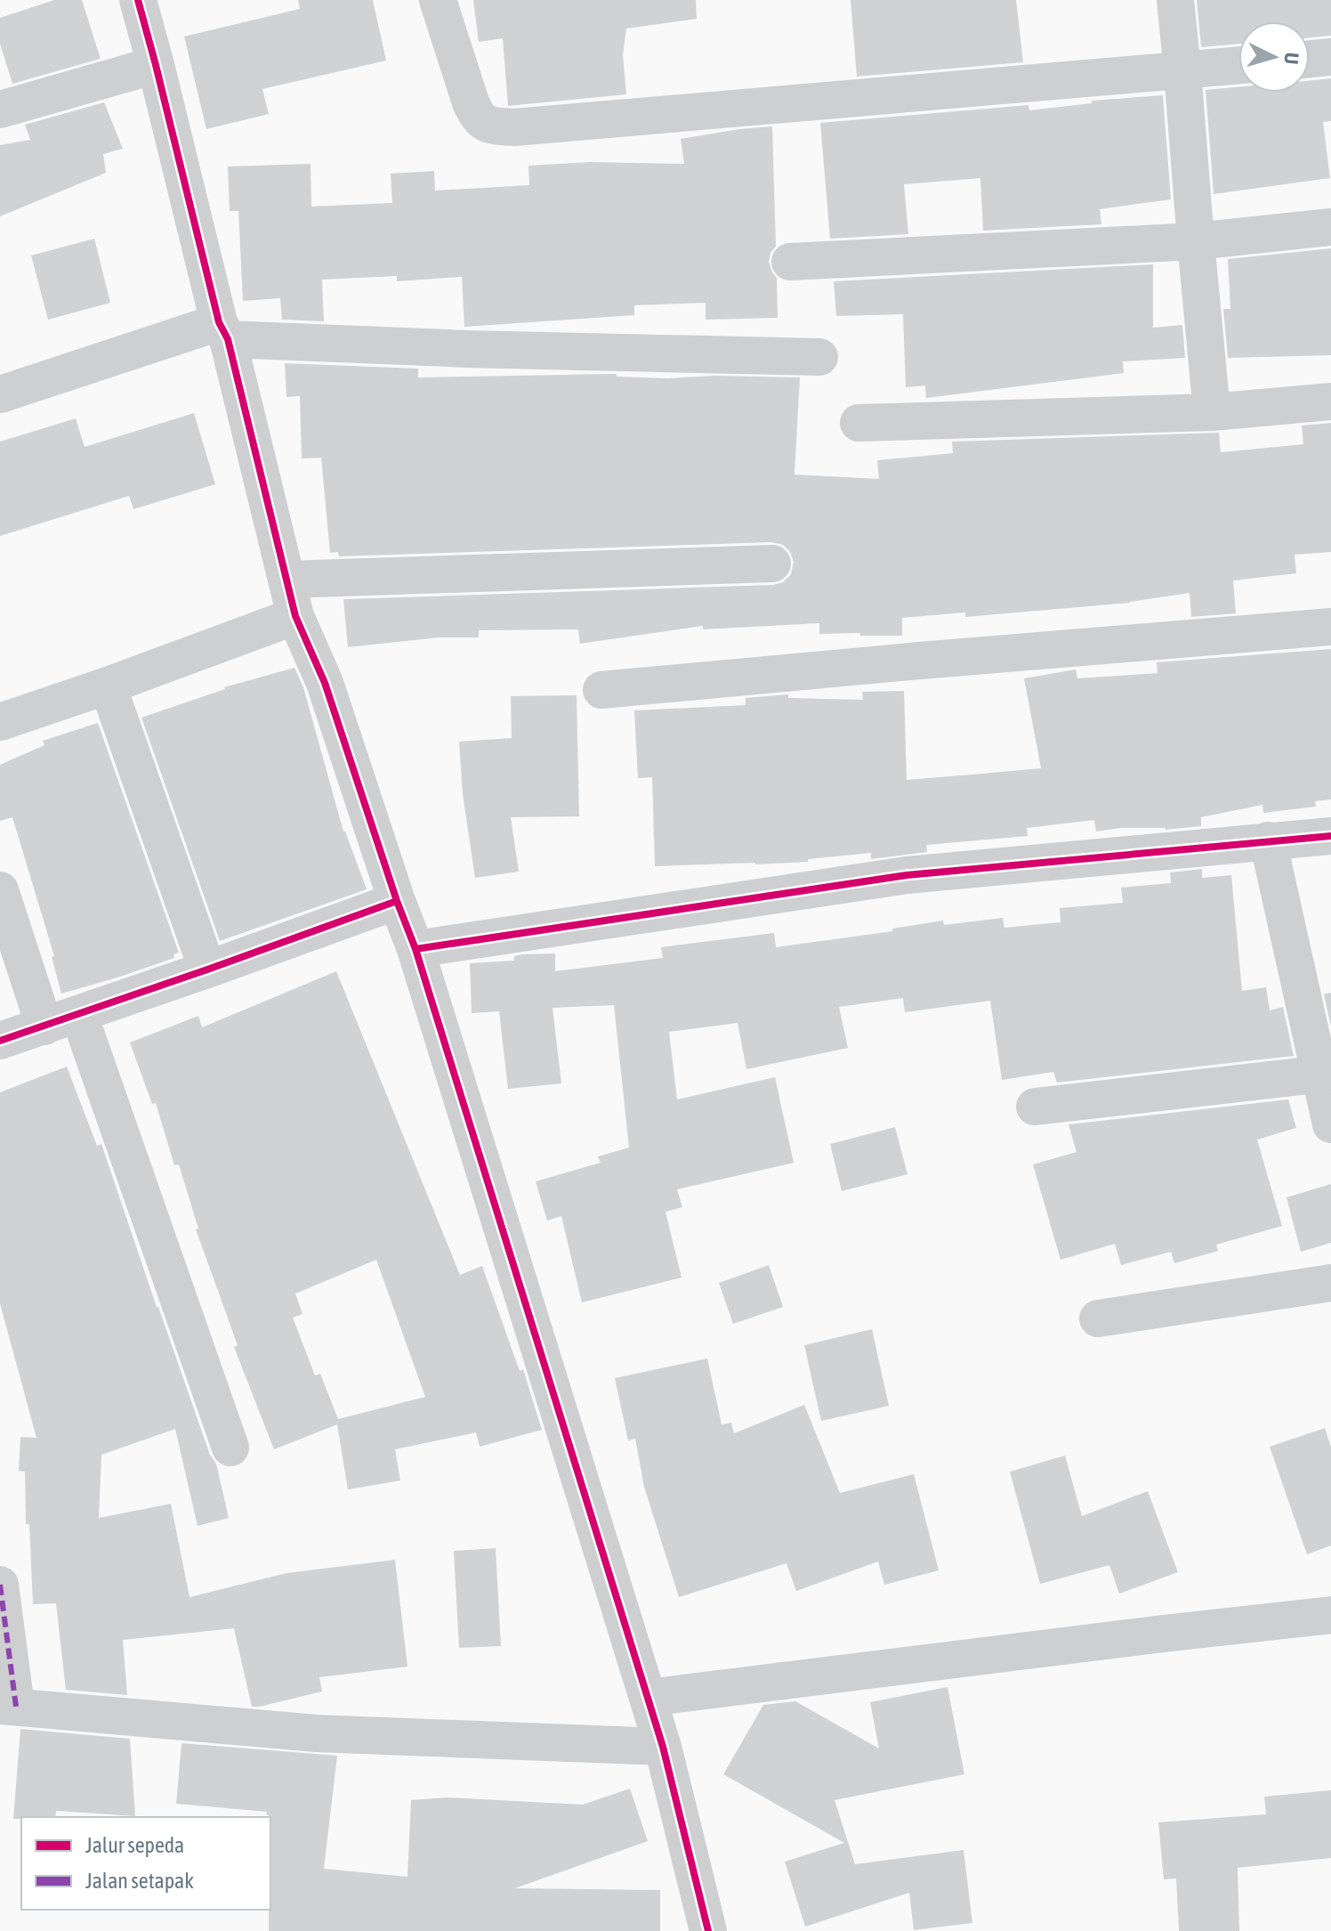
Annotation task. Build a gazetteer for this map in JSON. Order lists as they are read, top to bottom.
{
  "legend": ["Jalur sepeda", "Jalan setapak"],
  "north": "right"
}
